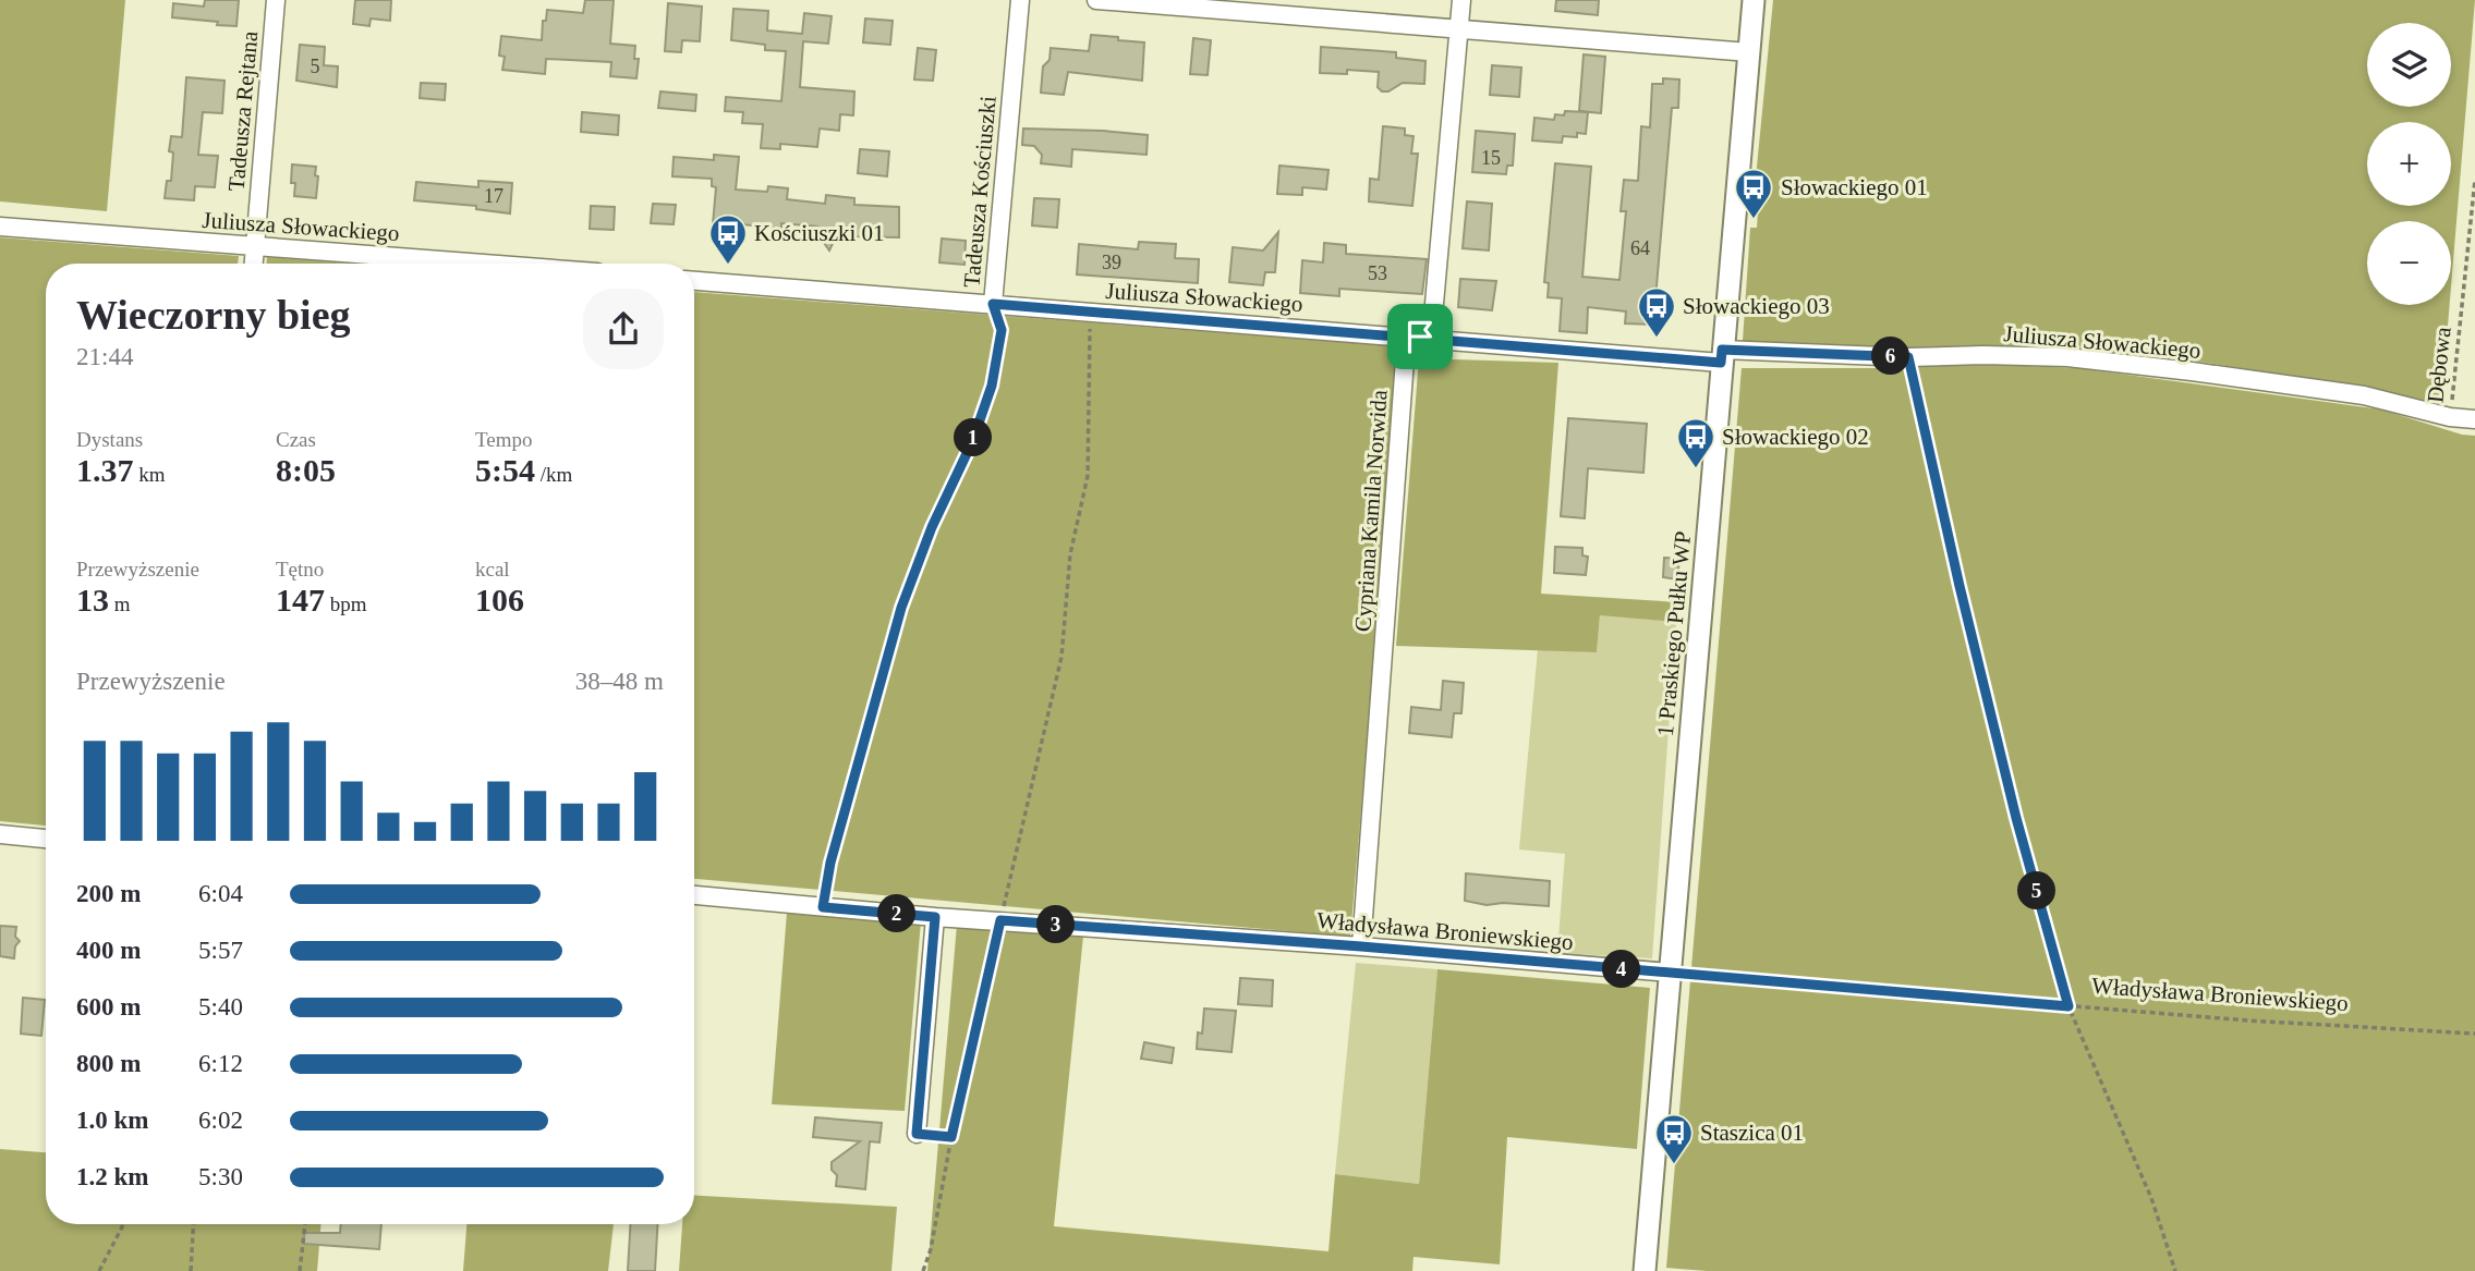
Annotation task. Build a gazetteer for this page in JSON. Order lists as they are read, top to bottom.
{
  "streets": {
    "street": [
      "Tadeusza Rejtana",
      "Tadeusza Kościuszki",
      "Juliusza Słowackiego",
      "Cypriana Kamila Norwida",
      "1 Praskiego Pułku WP",
      "Władysława Broniewskiego"
    ],
    "path": ["Dębowa"]
  },
  "crossings": [
    ["Tadeusza Rejtana", "Juliusza Słowackiego"],
    ["Tadeusza Kościuszki", "Juliusza Słowackiego"],
    ["Tadeusza Kościuszki", "Władysława Broniewskiego"],
    ["Juliusza Słowackiego", "Dębowa"],
    ["Juliusza Słowackiego", "Cypriana Kamila Norwida"],
    ["Juliusza Słowackiego", "1 Praskiego Pułku WP"],
    ["Cypriana Kamila Norwida", "Władysława Broniewskiego"],
    ["1 Praskiego Pułku WP", "Władysława Broniewskiego"]
  ],
  "places": {
    "bus stop": [
      "Słowackiego 01",
      "Kościuszki 01",
      "Słowackiego 03",
      "Słowackiego 02",
      "Staszica 01"
    ]
  },
  "house_numbers": [
    "5",
    "15",
    "17",
    "64",
    "39",
    "53"
  ],
  "page": {
    "map_buttons": ["+", "−"],
    "heading": ["Wieczorny bieg", "21:44"],
    "pins": [
      "6",
      "1",
      "5",
      "2",
      "3",
      "4"
    ],
    "stats": [
      ["Dystans", "1.37 km"],
      ["Czas", "8:05"],
      ["Tempo", "5:54 /km"],
      ["Przewyższenie", "13 m"],
      ["Tętno", "147 bpm"],
      ["kcal", "106"]
    ],
    "chart": ["Przewyższenie", "38–48 m"],
    "list": [
      {
        "name": "200 m",
        "note": "6:04"
      },
      {
        "name": "400 m",
        "note": "5:57"
      },
      {
        "name": "600 m",
        "note": "5:40"
      },
      {
        "name": "800 m",
        "note": "6:12"
      },
      {
        "name": "1.0 km",
        "note": "6:02"
      },
      {
        "name": "1.2 km",
        "note": "5:30"
      }
    ]
  }
}
